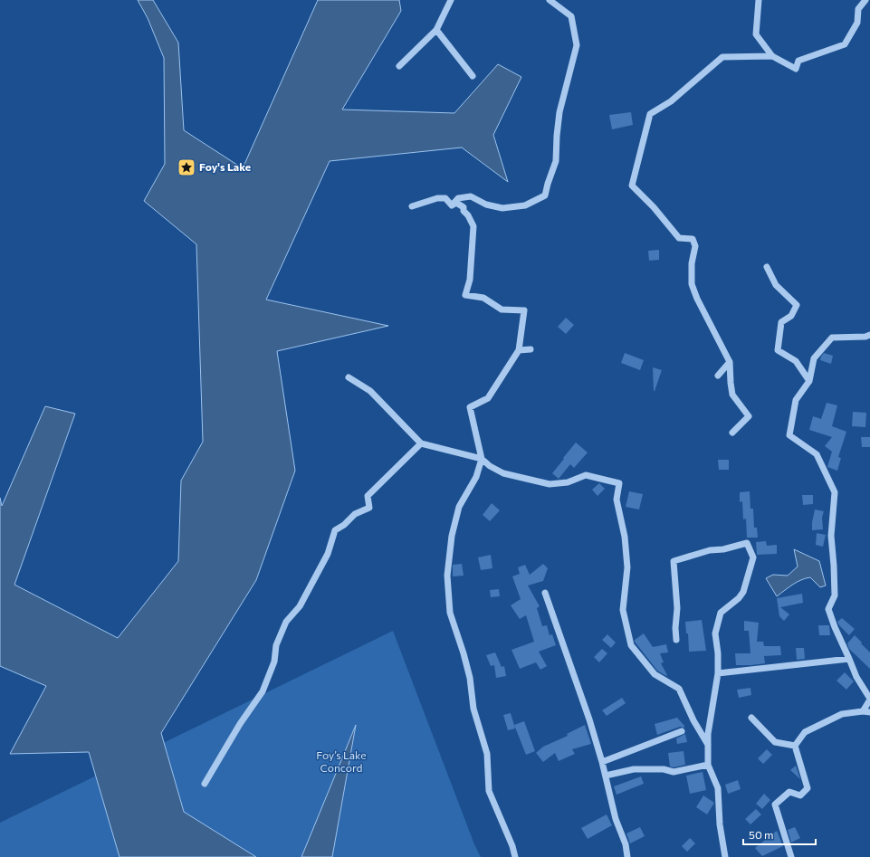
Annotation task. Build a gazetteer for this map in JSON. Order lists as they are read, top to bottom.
{
  "parks": ["Foy’s Lake Concord"],
  "places": {
    "place": ["Foy's Lake"]
  },
  "scale_bar": "50 m"
}
